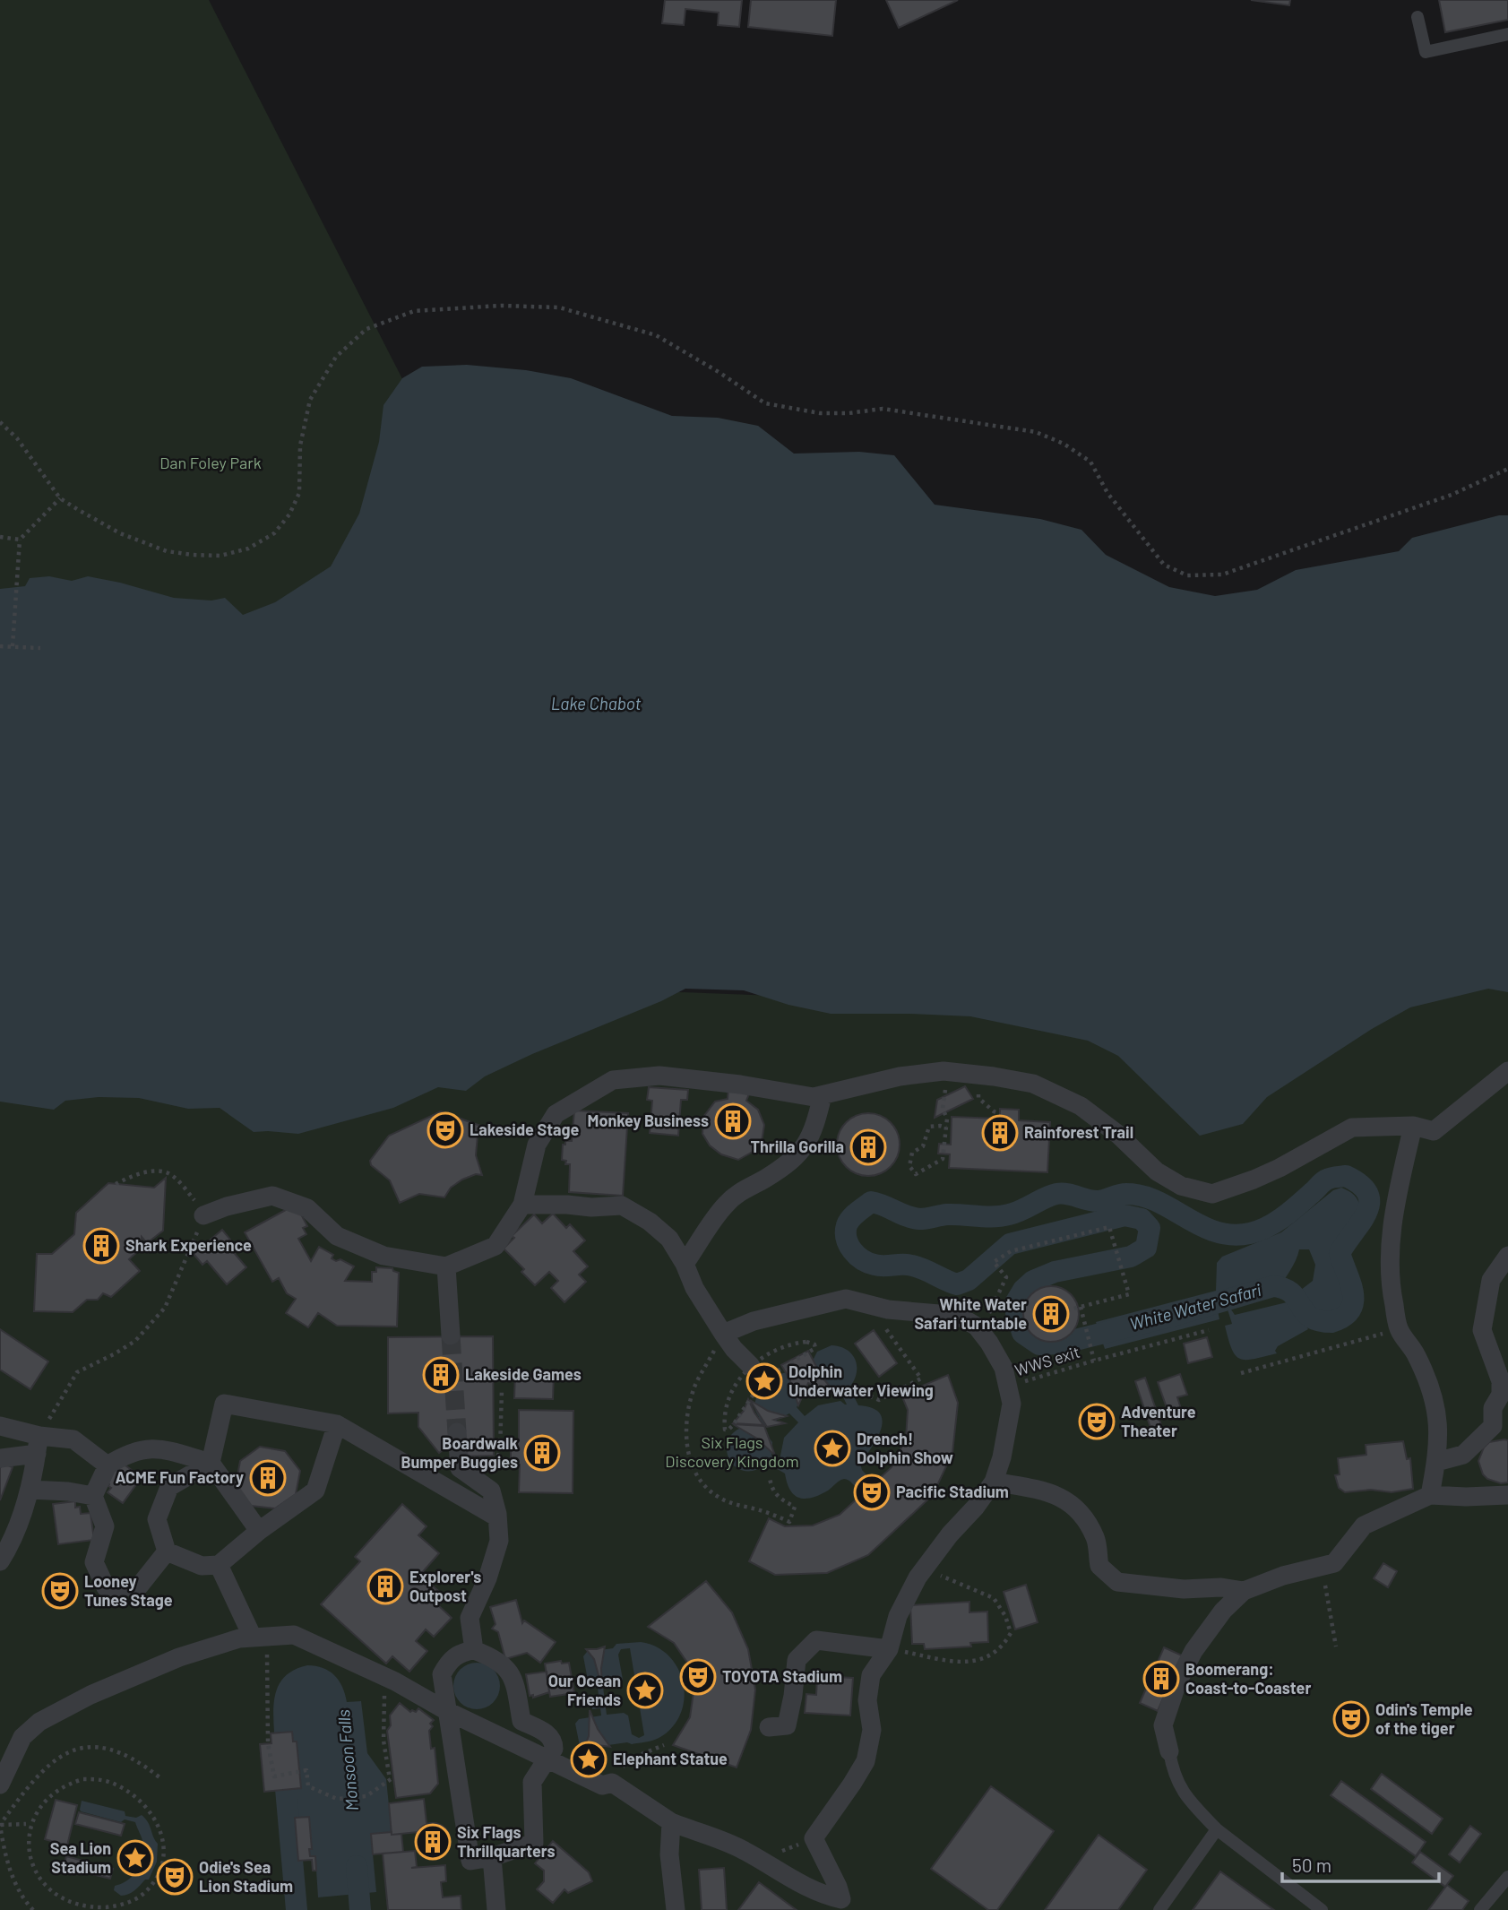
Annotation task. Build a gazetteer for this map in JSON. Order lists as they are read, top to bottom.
{
  "streets": {
    "path": ["WWS exit"]
  },
  "water": ["Lake Chabot", "White Water Safari", "Monsoon Falls"],
  "parks": ["Dan Foley Park", "Six Flags Discovery Kingdom"],
  "places": {
    "building": [
      "Monkey Business",
      "Rainforest Trail",
      "Thrilla Gorilla",
      "Shark Experience",
      "White Water Safari turntable",
      "Lakeside Games",
      "Boardwalk Bumper Buggies",
      "ACME Fun Factory",
      "Explorer's Outpost",
      "Boomerang: Coast-to-Coaster",
      "Six Flags Thrillquarters"
    ],
    "theatre": [
      "Lakeside Stage",
      "Adventure Theater",
      "Pacific Stadium",
      "Looney Tunes Stage",
      "TOYOTA Stadium",
      "Odin's Temple of the tiger",
      "Odie's Sea Lion Stadium"
    ],
    "place": [
      "Dolphin Underwater Viewing",
      "Drench! Dolphin Show",
      "Our Ocean Friends",
      "Elephant Statue",
      "Sea Lion Stadium"
    ]
  },
  "scale_bar": "50 m"
}
